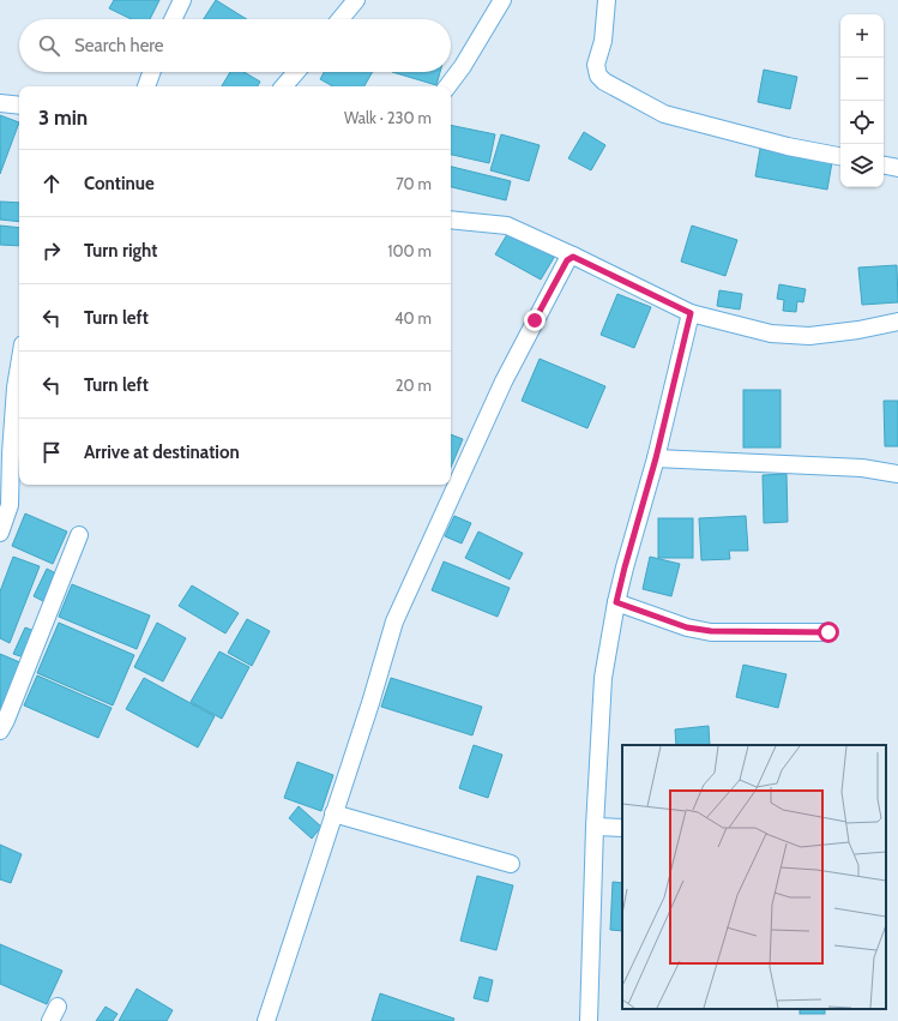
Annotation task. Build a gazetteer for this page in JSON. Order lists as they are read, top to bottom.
{
  "page": {
    "map_buttons": ["+", "−"],
    "search": "Search here",
    "heading": ["3 min", "Walk · 230 m"],
    "list": [
      ["Continue", "70 m"],
      ["Turn right", "100 m"],
      ["Turn left", "40 m"],
      ["Turn left", "20 m"],
      "Arrive at destination"
    ]
  }
}
